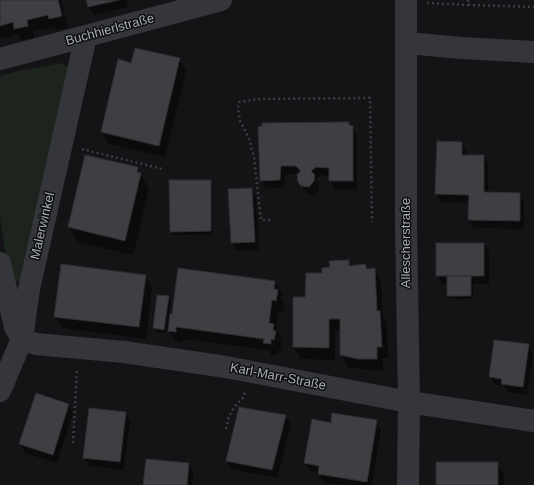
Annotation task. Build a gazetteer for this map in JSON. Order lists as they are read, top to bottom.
{
  "streets": {
    "street": [
      "Buchhierlstraße",
      "Malerwinkel",
      "Allescherstraße",
      "Karl-Marr-Straße"
    ]
  },
  "crossings": [
    ["Buchhierlstraße", "Malerwinkel"],
    ["Malerwinkel", "Karl-Marr-Straße"],
    ["Allescherstraße", "Karl-Marr-Straße"]
  ]
}
